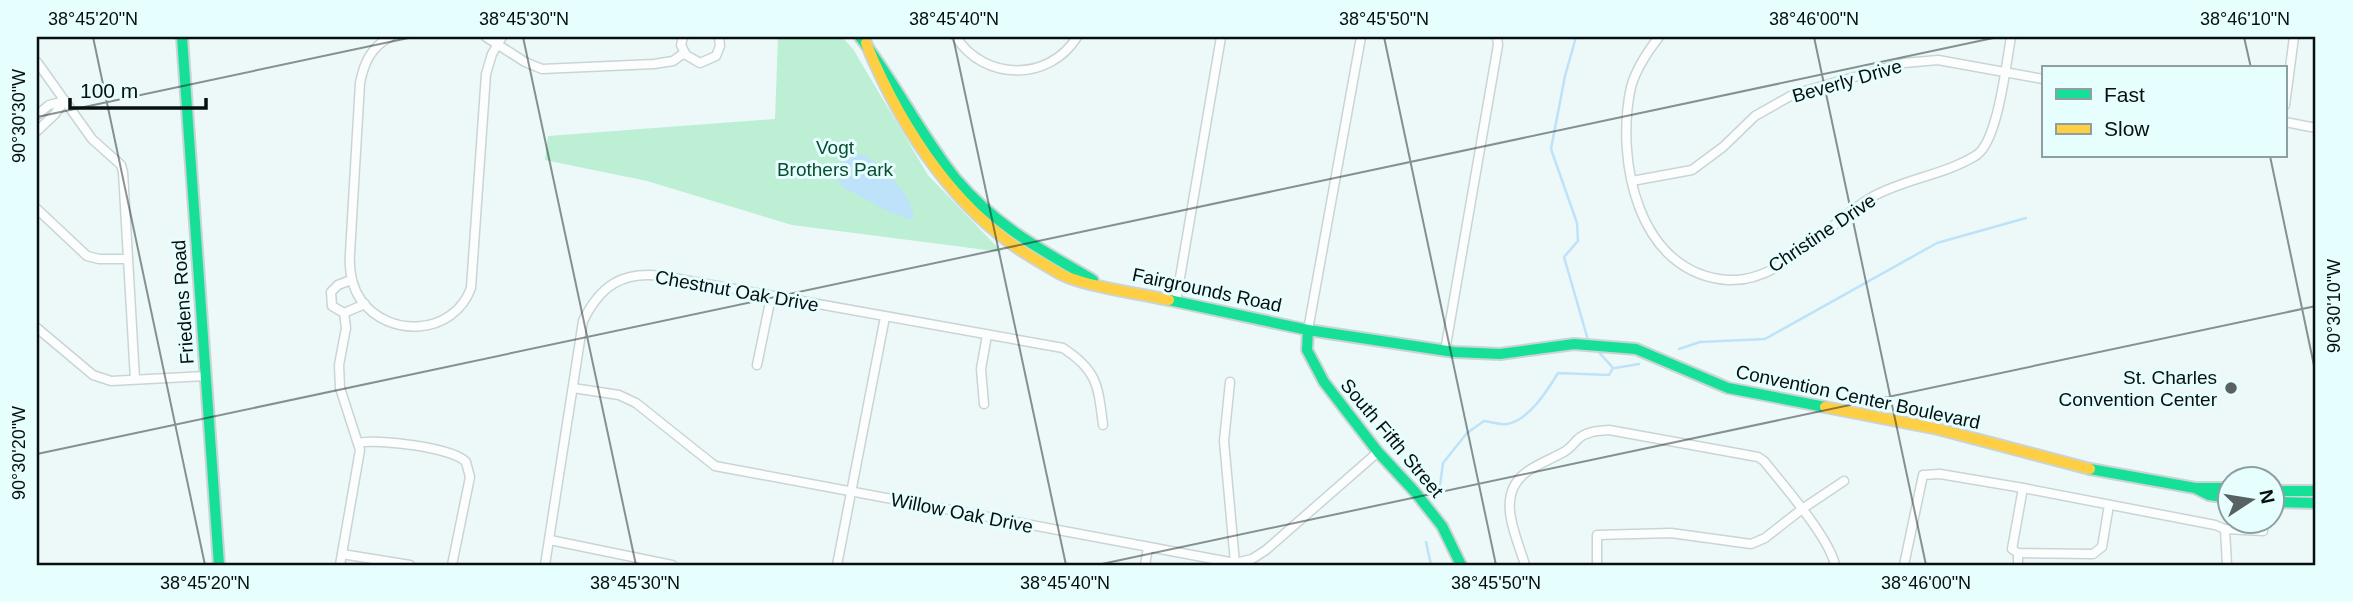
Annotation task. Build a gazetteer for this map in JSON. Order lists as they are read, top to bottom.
{
  "streets": {
    "street": [
      "Beverly Drive",
      "Christine Drive",
      "Fairgrounds Road",
      "Chestnut Oak Drive",
      "Friedens Road",
      "Convention Center Boulevard",
      "South Fifth Street",
      "Willow Oak Drive"
    ]
  },
  "crossings": [
    ["Beverly Drive", "Christine Drive"],
    ["Fairgrounds Road", "Convention Center Boulevard"],
    ["Fairgrounds Road", "South Fifth Street"],
    ["Chestnut Oak Drive", "Willow Oak Drive"],
    ["Convention Center Boulevard", "South Fifth Street"]
  ],
  "parks": ["Vogt Brothers Park"],
  "places": ["St. Charles Convention Center"],
  "legend": ["Fast", "Slow"],
  "scale_bar": "100 m",
  "north": "right",
  "coordinates": [
    "38°45'20\"N",
    "38°45'30\"N",
    "38°45'40\"N",
    "38°45'50\"N",
    "38°46'00\"N",
    "38°46'10\"N",
    "90°30'30\"W",
    "90°30'10\"W",
    "90°30'20\"W"
  ]
}
